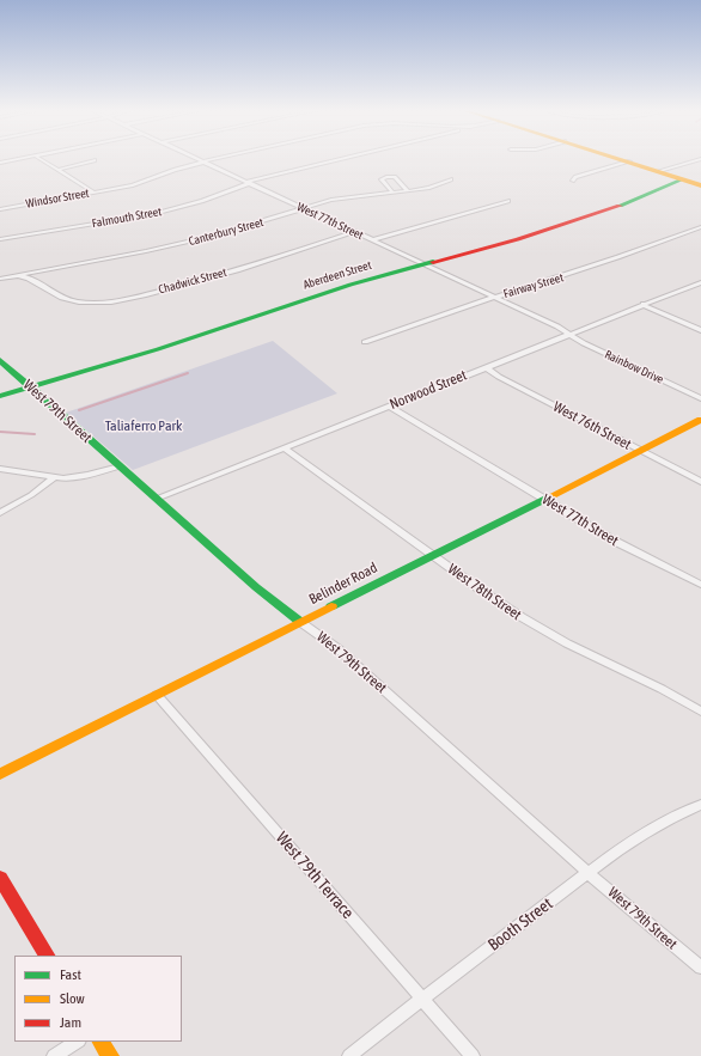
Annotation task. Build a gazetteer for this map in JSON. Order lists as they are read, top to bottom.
{
  "streets": {
    "street": [
      "Windsor Street",
      "Falmouth Street",
      "West 77th Street",
      "Canterbury Street",
      "Aberdeen Street",
      "Chadwick Street",
      "Fairway Street",
      "Rainbow Drive",
      "Norwood Street",
      "West 79th Street",
      "West 76th Street",
      "Belinder Road",
      "West 78th Street",
      "West 79th Terrace",
      "Booth Street"
    ]
  },
  "crossings": [
    ["Windsor Street", "West 77th Street"],
    ["Falmouth Street", "West 77th Street"],
    ["West 77th Street", "Canterbury Street"],
    ["West 77th Street", "Aberdeen Street"],
    ["West 77th Street", "Chadwick Street"],
    ["West 77th Street", "Fairway Street"],
    ["West 77th Street", "Rainbow Drive"],
    ["West 77th Street", "Norwood Street"],
    ["West 77th Street", "Belinder Road"],
    ["Aberdeen Street", "West 79th Street"],
    ["Rainbow Drive", "Norwood Street"],
    ["Norwood Street", "West 79th Street"],
    ["Norwood Street", "West 76th Street"],
    ["Norwood Street", "West 78th Street"],
    ["West 79th Street", "Belinder Road"],
    ["West 79th Street", "Booth Street"],
    ["West 76th Street", "Belinder Road"],
    ["Belinder Road", "West 78th Street"],
    ["Belinder Road", "West 79th Terrace"],
    ["West 79th Terrace", "Booth Street"]
  ],
  "parks": ["Taliaferro Park"],
  "legend": ["Fast", "Slow", "Jam"]
}
